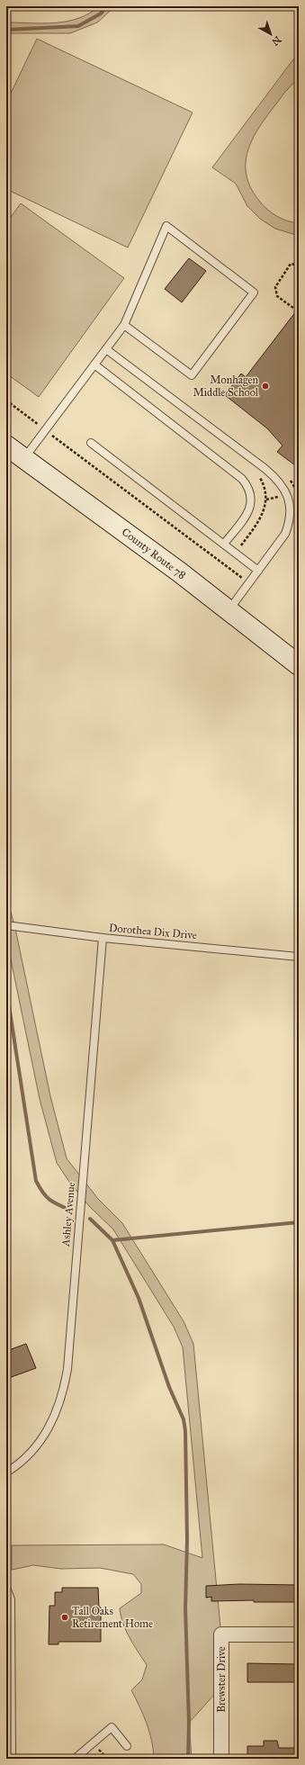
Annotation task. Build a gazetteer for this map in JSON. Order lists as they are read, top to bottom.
{
  "streets": {
    "street": ["County Route 78", "Brewster Drive"],
    "lane": ["Dorothea Dix Drive", "Ashley Avenue"]
  },
  "crossings": [
    ["Dorothea Dix Drive", "Ashley Avenue"]
  ],
  "places": ["Monhagen Middle School", "Tall Oaks Retirement Home"],
  "north": "bottom right"
}
